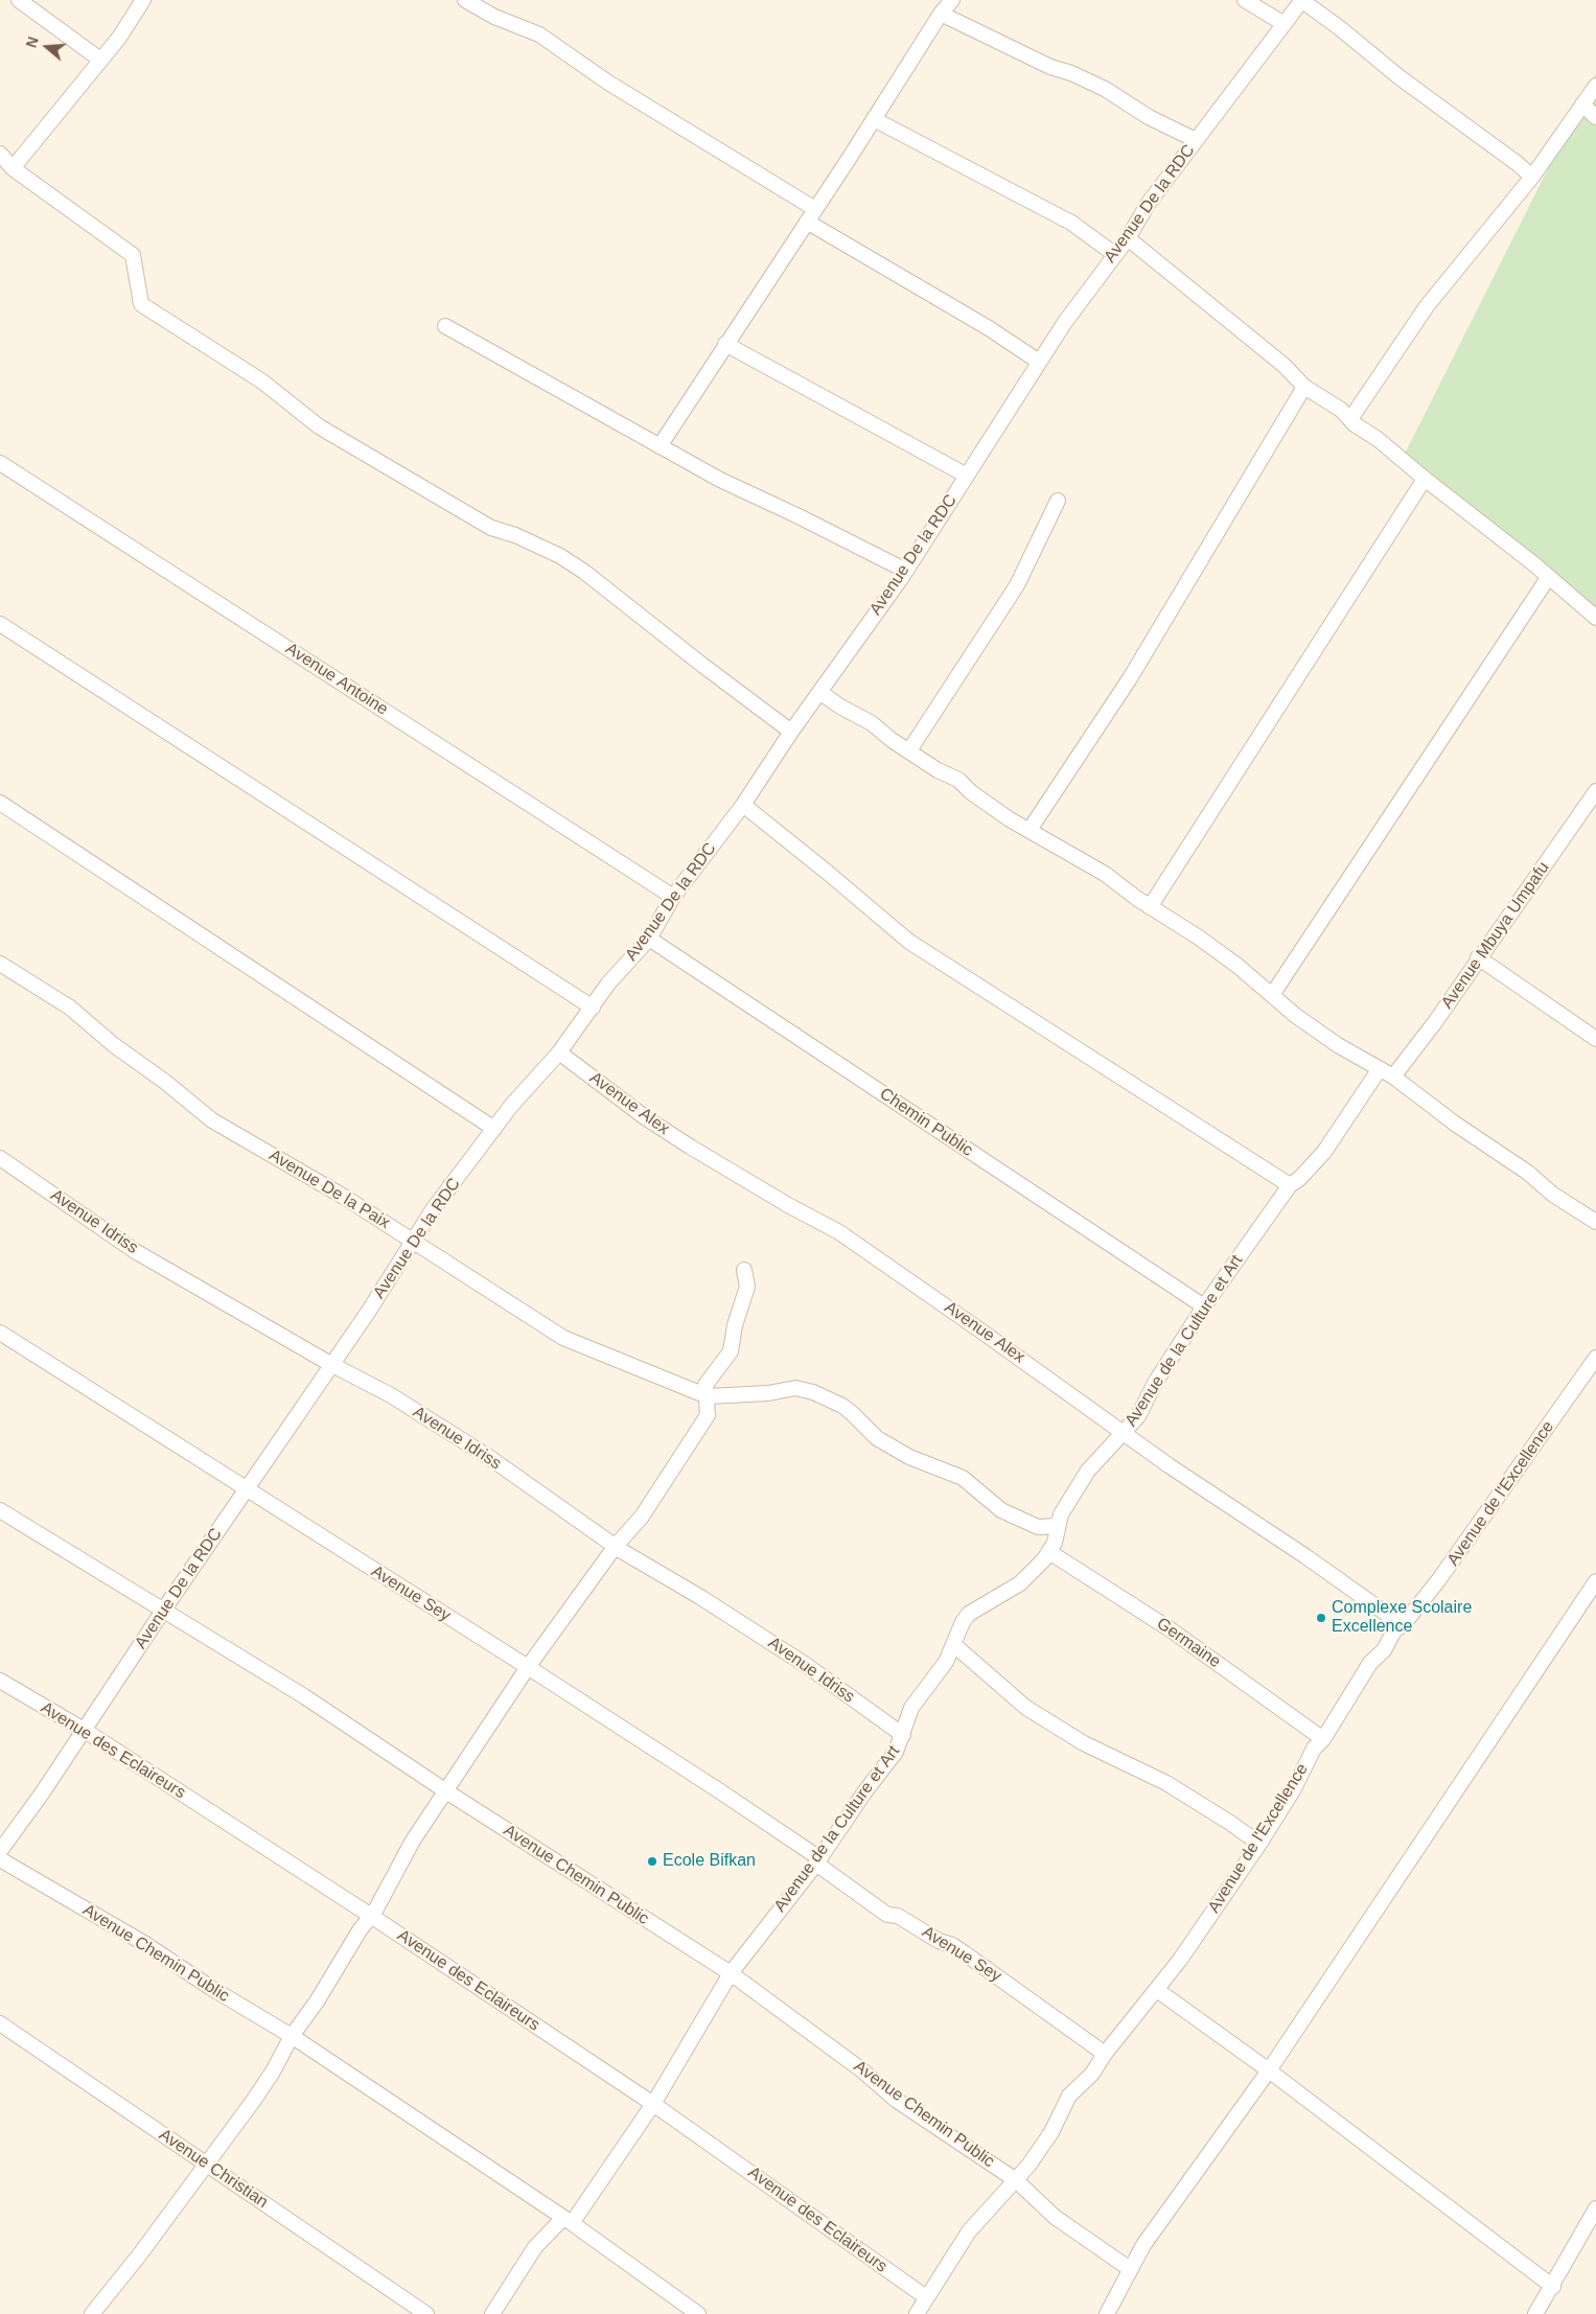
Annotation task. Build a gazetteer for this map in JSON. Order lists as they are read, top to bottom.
{
  "streets": {
    "street": [
      "Avenue De la RDC",
      "Avenue Antoine",
      "Avenue Mbuya Umpafu",
      "Avenue Alex",
      "Chemin Public",
      "Avenue De la Paix",
      "Avenue Idriss",
      "Avenue de la Culture et Art",
      "Avenue de l'Excellence",
      "Avenue Sey",
      "Germaine",
      "Avenue des Eclaireurs",
      "Avenue Chemin Public",
      "Avenue Christian"
    ]
  },
  "crossings": [
    ["Avenue De la RDC", "Avenue Antoine"],
    ["Avenue De la RDC", "Avenue Alex"],
    ["Avenue De la RDC", "Chemin Public"],
    ["Avenue De la RDC", "Avenue De la Paix"],
    ["Avenue De la RDC", "Avenue Idriss"],
    ["Avenue De la RDC", "Avenue Sey"],
    ["Avenue De la RDC", "Avenue des Eclaireurs"],
    ["Avenue De la RDC", "Avenue Chemin Public"],
    ["Avenue Alex", "Avenue de la Culture et Art"],
    ["Avenue Alex", "Avenue de l'Excellence"],
    ["Chemin Public", "Avenue de la Culture et Art"],
    ["Avenue Idriss", "Avenue de la Culture et Art"],
    ["Avenue de la Culture et Art", "Avenue Sey"],
    ["Avenue de la Culture et Art", "Germaine"],
    ["Avenue de la Culture et Art", "Avenue des Eclaireurs"],
    ["Avenue de la Culture et Art", "Avenue Chemin Public"],
    ["Avenue de l'Excellence", "Avenue Sey"],
    ["Avenue de l'Excellence", "Germaine"],
    ["Avenue de l'Excellence", "Avenue des Eclaireurs"],
    ["Avenue de l'Excellence", "Avenue Chemin Public"]
  ],
  "places": ["Complexe Scolaire Excellence", "Ecole Bifkan"],
  "north": "left"
}
